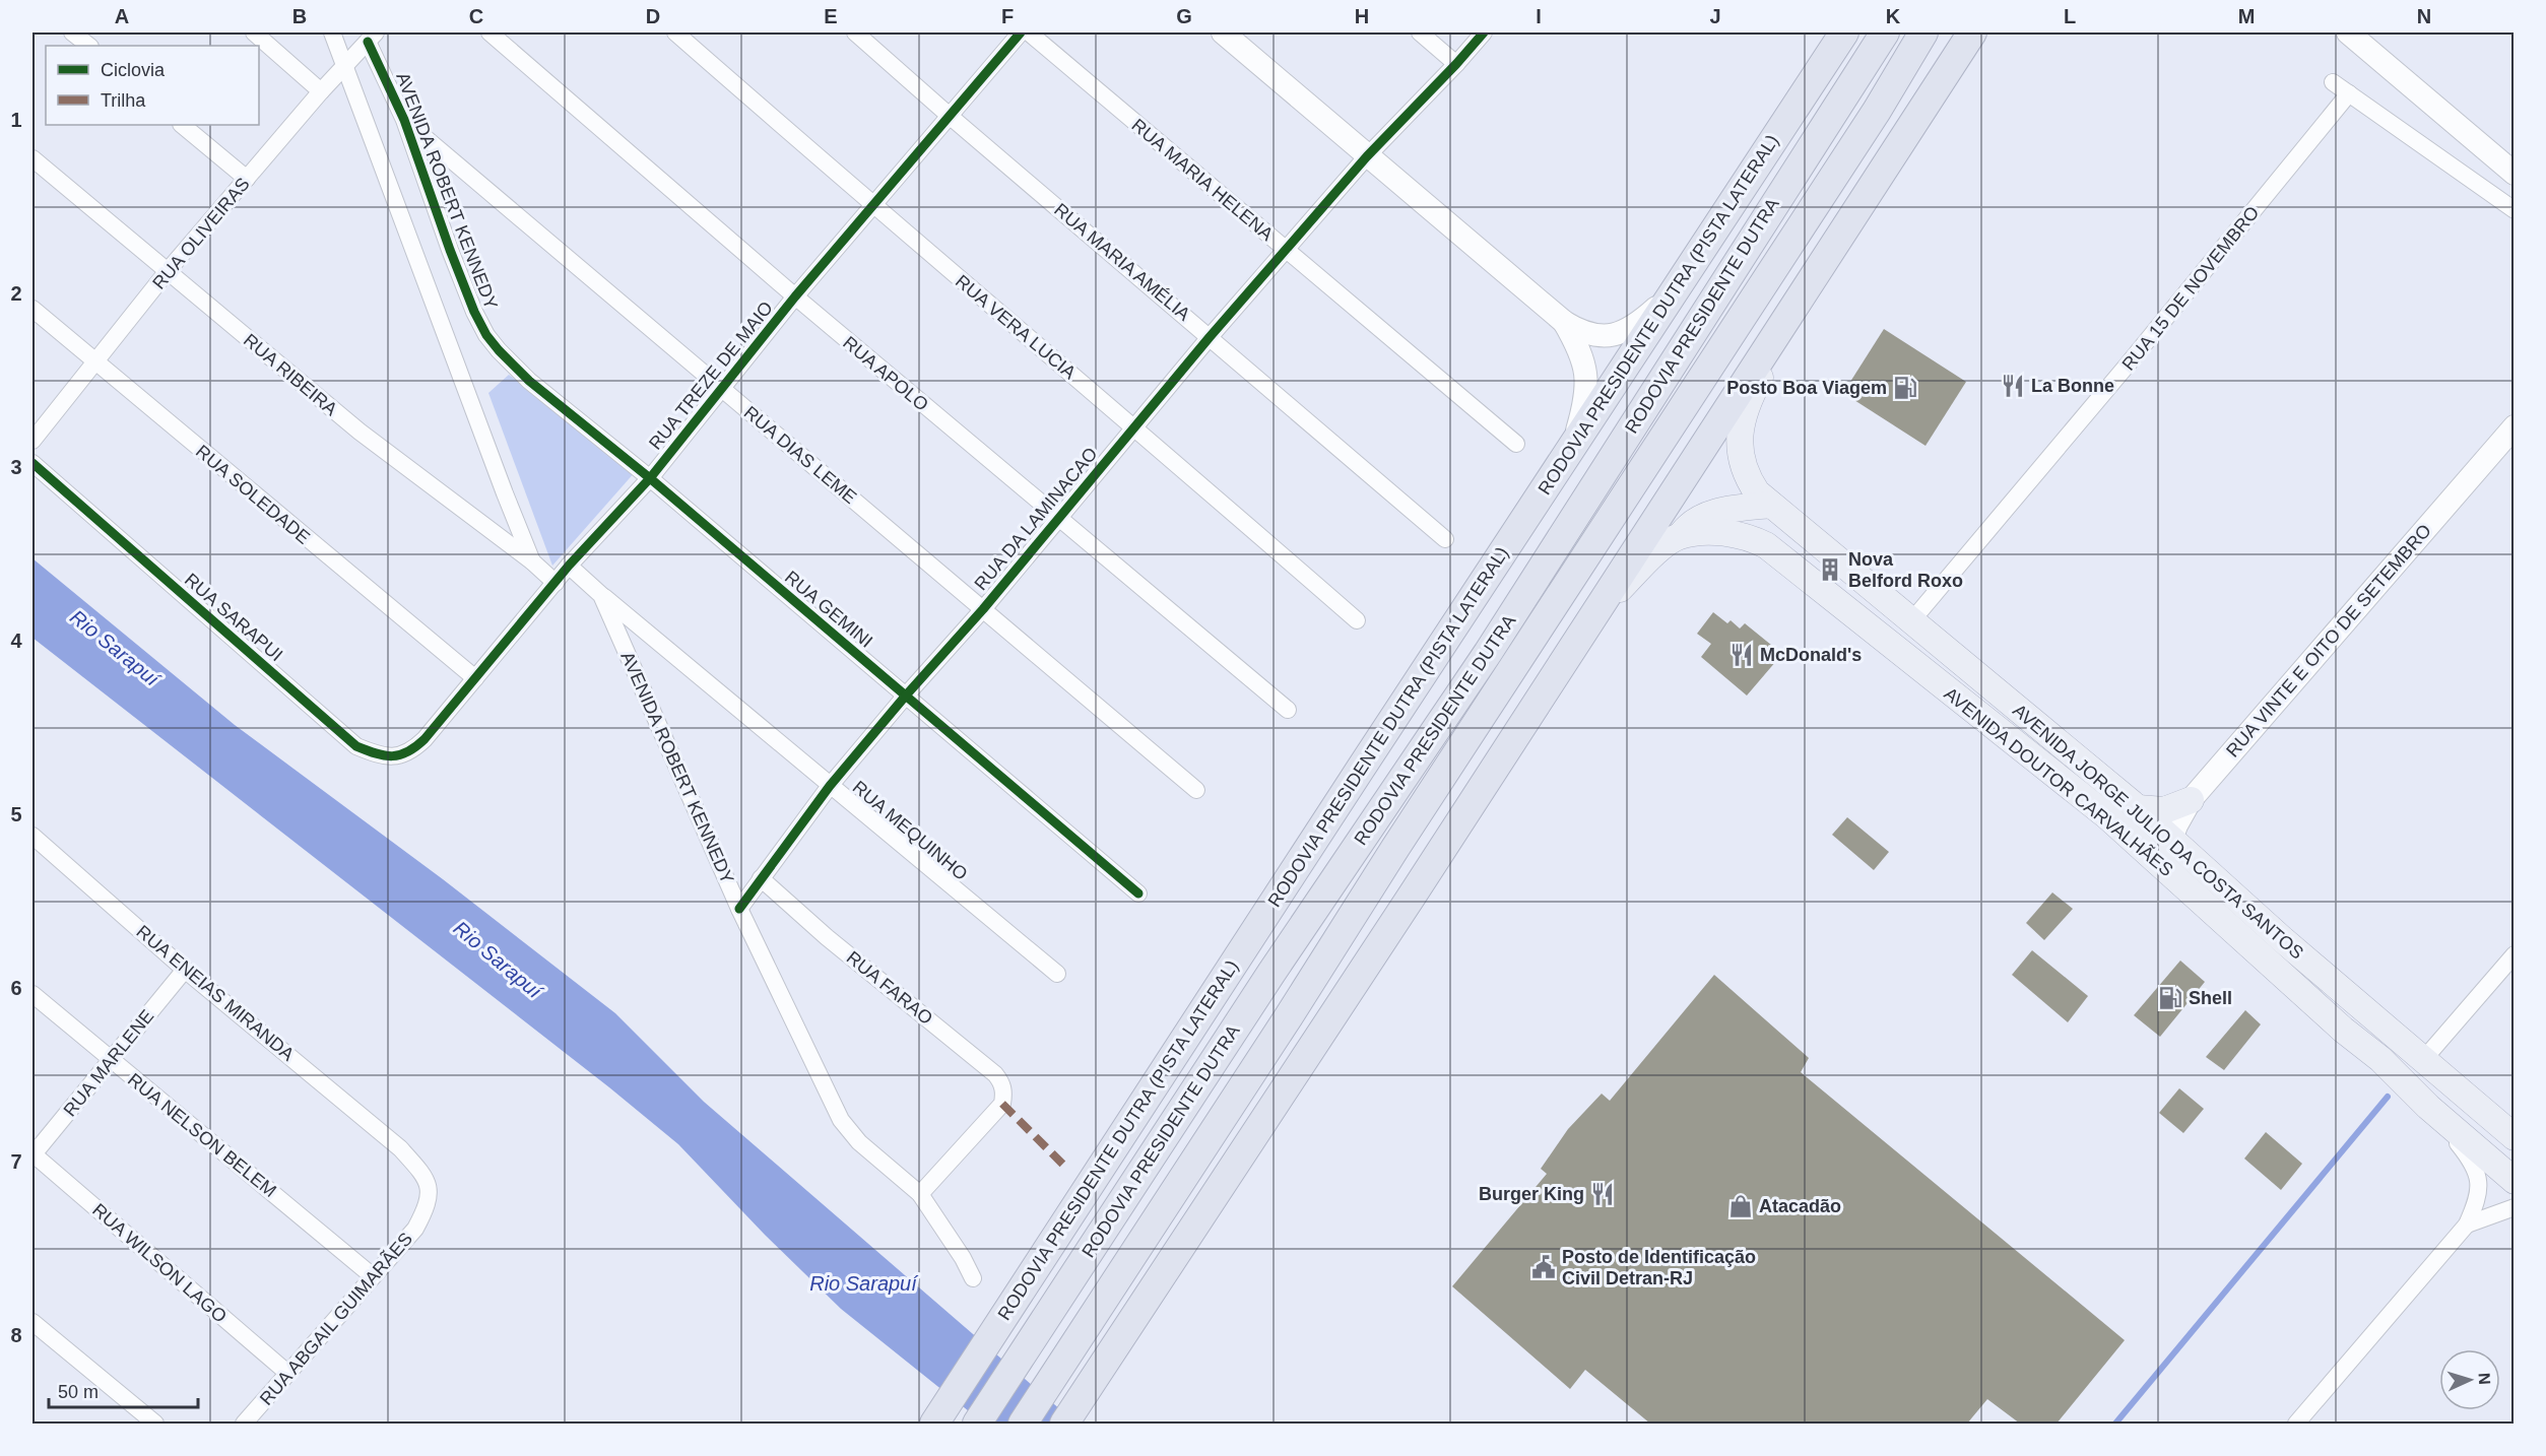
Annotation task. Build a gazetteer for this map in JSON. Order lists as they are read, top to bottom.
{
  "streets": {
    "highway": ["RODOVIA PRESIDENTE DUTRA (PISTA LATERAL)", "RODOVIA PRESIDENTE DUTRA"],
    "main road": ["RUA VINTE E OITO DE SETEMBRO", "AVENIDA DOUTOR CARVALHÃES", "AVENIDA JORGE JULIO DA COSTA SANTOS"],
    "street": [
      "RUA MARIA HELENA",
      "AVENIDA ROBERT KENNEDY",
      "RUA OLIVEIRAS",
      "RUA MARIA AMÉLIA",
      "RUA 15 DE NOVEMBRO",
      "RUA VERA LUCIA",
      "RUA APOLO",
      "RUA RIBEIRA",
      "RUA TREZE DE MAIO",
      "RUA DIAS LEME",
      "RUA SOLEDADE",
      "RUA DA LAMINACAO",
      "RUA GEMINI",
      "RUA SARAPUI",
      "RUA MEQUINHO",
      "RUA FARAO",
      "RUA ENEIAS MIRANDA",
      "RUA MARLENE",
      "RUA NELSON BELEM",
      "RUA WILSON LAGO",
      "RUA ABGAIL GUIMARÃES"
    ]
  },
  "crossings": [
    ["RUA MARIA HELENA", "RUA DA LAMINACAO"],
    ["AVENIDA ROBERT KENNEDY", "RUA OLIVEIRAS"],
    ["AVENIDA ROBERT KENNEDY", "RUA TREZE DE MAIO"],
    ["AVENIDA ROBERT KENNEDY", "RUA DIAS LEME"],
    ["AVENIDA ROBERT KENNEDY", "RUA DA LAMINACAO"],
    ["AVENIDA ROBERT KENNEDY", "RUA GEMINI"],
    ["AVENIDA ROBERT KENNEDY", "RUA MEQUINHO"],
    ["AVENIDA ROBERT KENNEDY", "RUA FARAO"],
    ["RUA OLIVEIRAS", "RUA RIBEIRA"],
    ["RUA OLIVEIRAS", "RUA SOLEDADE"],
    ["RUA MARIA AMÉLIA", "RUA TREZE DE MAIO"],
    ["RUA MARIA AMÉLIA", "RUA DA LAMINACAO"],
    ["RUA 15 DE NOVEMBRO", "AVENIDA JORGE JULIO DA COSTA SANTOS"],
    ["RUA VERA LUCIA", "RUA TREZE DE MAIO"],
    ["RUA VERA LUCIA", "RUA DA LAMINACAO"],
    ["RUA APOLO", "RUA TREZE DE MAIO"],
    ["RUA APOLO", "RUA DA LAMINACAO"],
    ["RUA RIBEIRA", "RUA TREZE DE MAIO"],
    ["RUA TREZE DE MAIO", "RUA DIAS LEME"],
    ["RUA TREZE DE MAIO", "RUA SOLEDADE"],
    ["RUA TREZE DE MAIO", "RUA GEMINI"],
    ["RUA TREZE DE MAIO", "RUA SARAPUI"],
    ["RUA DIAS LEME", "RUA DA LAMINACAO"],
    ["RUA DA LAMINACAO", "RUA GEMINI"],
    ["RUA DA LAMINACAO", "RUA MEQUINHO"],
    ["RUA DA LAMINACAO", "RUA FARAO"],
    ["RUA VINTE E OITO DE SETEMBRO", "AVENIDA DOUTOR CARVALHÃES"],
    ["RUA VINTE E OITO DE SETEMBRO", "AVENIDA JORGE JULIO DA COSTA SANTOS"],
    ["RUA ENEIAS MIRANDA", "RUA MARLENE"],
    ["RUA ENEIAS MIRANDA", "RUA ABGAIL GUIMARÃES"],
    ["RUA MARLENE", "RUA NELSON BELEM"],
    ["RUA MARLENE", "RUA WILSON LAGO"],
    ["RUA NELSON BELEM", "RUA ABGAIL GUIMARÃES"],
    ["RUA WILSON LAGO", "RUA ABGAIL GUIMARÃES"]
  ],
  "water": ["Rio Sarapuí"],
  "places": {
    "restaurant": ["La Bonne", "McDonald's", "Burger King"],
    "fuel station": ["Posto Boa Viagem", "Shell"],
    "building": ["Nova Belford Roxo"],
    "shop": ["Atacadão"],
    "public building": ["Posto de Identificação Civil Detran-RJ"]
  },
  "legend": ["Ciclovia", "Trilha"],
  "scale_bar": "50 m",
  "north": "right",
  "grid": {
    "columns": [
      "A",
      "B",
      "C",
      "D",
      "E",
      "F",
      "G",
      "H",
      "I",
      "J",
      "K",
      "L",
      "M",
      "N"
    ],
    "rows": [
      "1",
      "2",
      "3",
      "4",
      "5",
      "6",
      "7",
      "8"
    ]
  }
}
